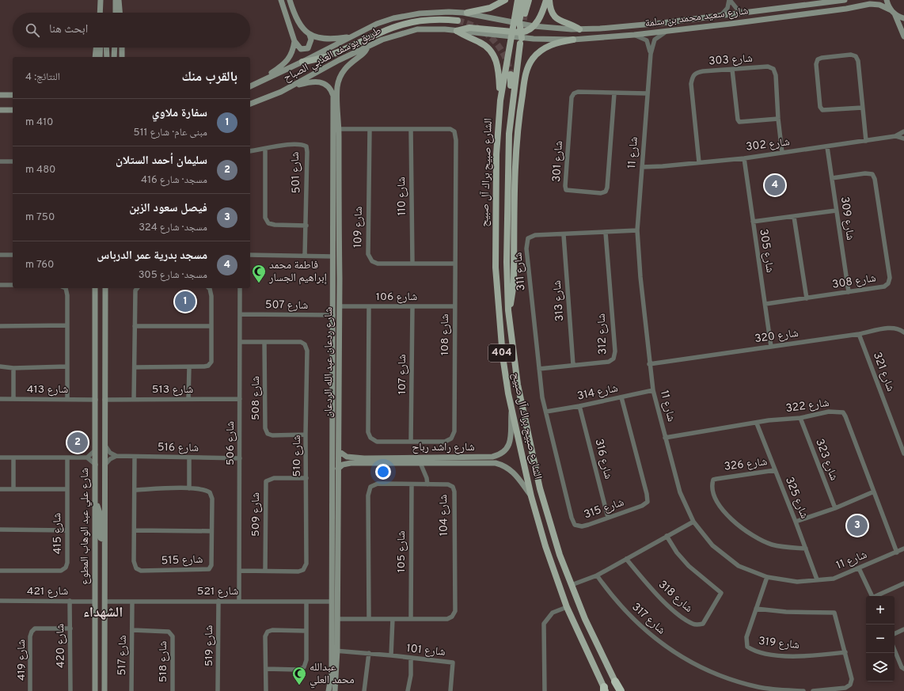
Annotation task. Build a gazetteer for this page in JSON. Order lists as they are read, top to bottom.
{
  "streets": {
    "main road": ["الشارع صبيح براك آل صبيح", "404"],
    "street": [
      "شارع سعيد محمد بن سلمة",
      "طريق يوسف العذبي الصباح",
      "شارع 303",
      "شارع 302",
      "شارع 11",
      "شارع 301",
      "شارع 501",
      "شارع 110",
      "شارع 309",
      "شارع 109",
      "شارع 305",
      "شارع 311",
      "شارع 308",
      "شارع 106",
      "شارع 313",
      "شارع 507",
      "شارع 312",
      "شارع 108",
      "شارع 320",
      "شارع ردعان عبد الله الردعان",
      "شارع 321",
      "شارع 107",
      "شارع 413",
      "شارع 513",
      "شارع 314",
      "شارع 508",
      "شارع 322",
      "شارع 506",
      "شارع راشد رباح",
      "شارع 516",
      "شارع 510",
      "شارع 316",
      "شارع 323",
      "شارع 326",
      "شارع 325",
      "شارع 315",
      "شارع 509",
      "شارع 104",
      "شارع علي عبد الوهاب المطوع",
      "شارع 415",
      "شارع 105",
      "شارع 515",
      "شارع 421",
      "شارع 521",
      "شارع 318",
      "شارع 317",
      "شارع 319",
      "شارع 420",
      "شارع 519",
      "شارع 101",
      "شارع 517",
      "شارع 419",
      "شارع 518"
    ]
  },
  "crossings": [
    ["شارع سعيد محمد بن سلمة", "طريق يوسف العذبي الصباح"],
    ["شارع سعيد محمد بن سلمة", "شارع 11"],
    ["شارع سعيد محمد بن سلمة", "الشارع صبيح براك آل صبيح"],
    ["طريق يوسف العذبي الصباح", "الشارع صبيح براك آل صبيح"],
    ["طريق يوسف العذبي الصباح", "شارع ردعان عبد الله الردعان"],
    ["شارع 303", "شارع 302"],
    ["شارع 302", "شارع 11"],
    ["شارع 302", "شارع 309"],
    ["شارع 302", "شارع 305"],
    ["شارع 11", "شارع 301"],
    ["شارع 11", "شارع 311"],
    ["شارع 11", "شارع 320"],
    ["شارع 11", "شارع 314"],
    ["شارع 11", "شارع 322"],
    ["شارع 11", "شارع 325"],
    ["شارع 11", "شارع 319"],
    ["الشارع صبيح براك آل صبيح", "شارع راشد رباح"],
    ["شارع 110", "شارع 109"],
    ["شارع 110", "شارع 108"],
    ["شارع 309", "شارع 308"],
    ["شارع 109", "شارع 108"],
    ["شارع 305", "شارع 308"],
    ["شارع 305", "شارع 320"],
    ["شارع 311", "شارع 313"],
    ["شارع 311", "شارع 312"],
    ["شارع 311", "شارع 314"],
    ["شارع 311", "شارع 315"],
    ["شارع 106", "شارع 108"],
    ["شارع 106", "شارع ردعان عبد الله الردعان"],
    ["شارع 106", "شارع 107"],
    ["شارع 313", "شارع 312"],
    ["شارع 507", "شارع ردعان عبد الله الردعان"],
    ["شارع 507", "شارع 506"],
    ["شارع 108", "شارع ردعان عبد الله الردعان"],
    ["شارع 108", "شارع 107"],
    ["شارع 320", "شارع 321"],
    ["شارع ردعان عبد الله الردعان", "شارع راشد رباح"],
    ["شارع ردعان عبد الله الردعان", "شارع 104"],
    ["شارع ردعان عبد الله الردعان", "شارع 521"],
    ["شارع ردعان عبد الله الردعان", "شارع 101"],
    ["شارع 413", "شارع علي عبد الوهاب المطوع"],
    ["شارع 513", "شارع 506"],
    ["شارع 513", "شارع علي عبد الوهاب المطوع"],
    ["شارع 314", "شارع 316"],
    ["شارع 314", "شارع 315"],
    ["شارع 508", "شارع 510"],
    ["شارع 322", "شارع 323"],
    ["شارع 322", "شارع 325"],
    ["شارع 506", "شارع 516"],
    ["شارع 506", "شارع 510"],
    ["شارع 506", "شارع 521"],
    ["شارع 516", "شارع 515"],
    ["شارع 510", "شارع 509"],
    ["شارع 316", "شارع 315"],
    ["شارع 326", "شارع 325"],
    ["شارع 104", "شارع 105"],
    ["شارع علي عبد الوهاب المطوع", "شارع 421"],
    ["شارع علي عبد الوهاب المطوع", "شارع 521"],
    ["شارع 421", "شارع 420"],
    ["شارع 521", "شارع 519"],
    ["شارع 521", "شارع 517"],
    ["شارع 420", "شارع 419"],
    ["شارع 517", "شارع 518"]
  ],
  "districts": ["الشهداء"],
  "places": {
    "mosque": ["فاطمة محمد إبراهيم الجسار", "عبدالله محمد العلي"]
  },
  "page": {
    "search": "ابحث هنا",
    "heading": ["بالقرب منك", "النتائج: 4"],
    "list": [
      {
        "mark": "1",
        "name": "سفارة ملاوي",
        "note": "مبنى عام · شارع 511",
        "value": "410 m"
      },
      {
        "mark": "2",
        "name": "سليمان أحمد الستلان",
        "note": "مسجد · شارع 416",
        "value": "480 m"
      },
      {
        "mark": "3",
        "name": "فيصل سعود الزبن",
        "note": "مسجد · شارع 324",
        "value": "750 m"
      },
      {
        "mark": "4",
        "name": "مسجد بدرية عمر الدرباس",
        "note": "مسجد · شارع 305",
        "value": "760 m"
      }
    ],
    "pins": [
      "4",
      "1",
      "2",
      "3"
    ],
    "map_buttons": ["+", "−"]
  }
}
